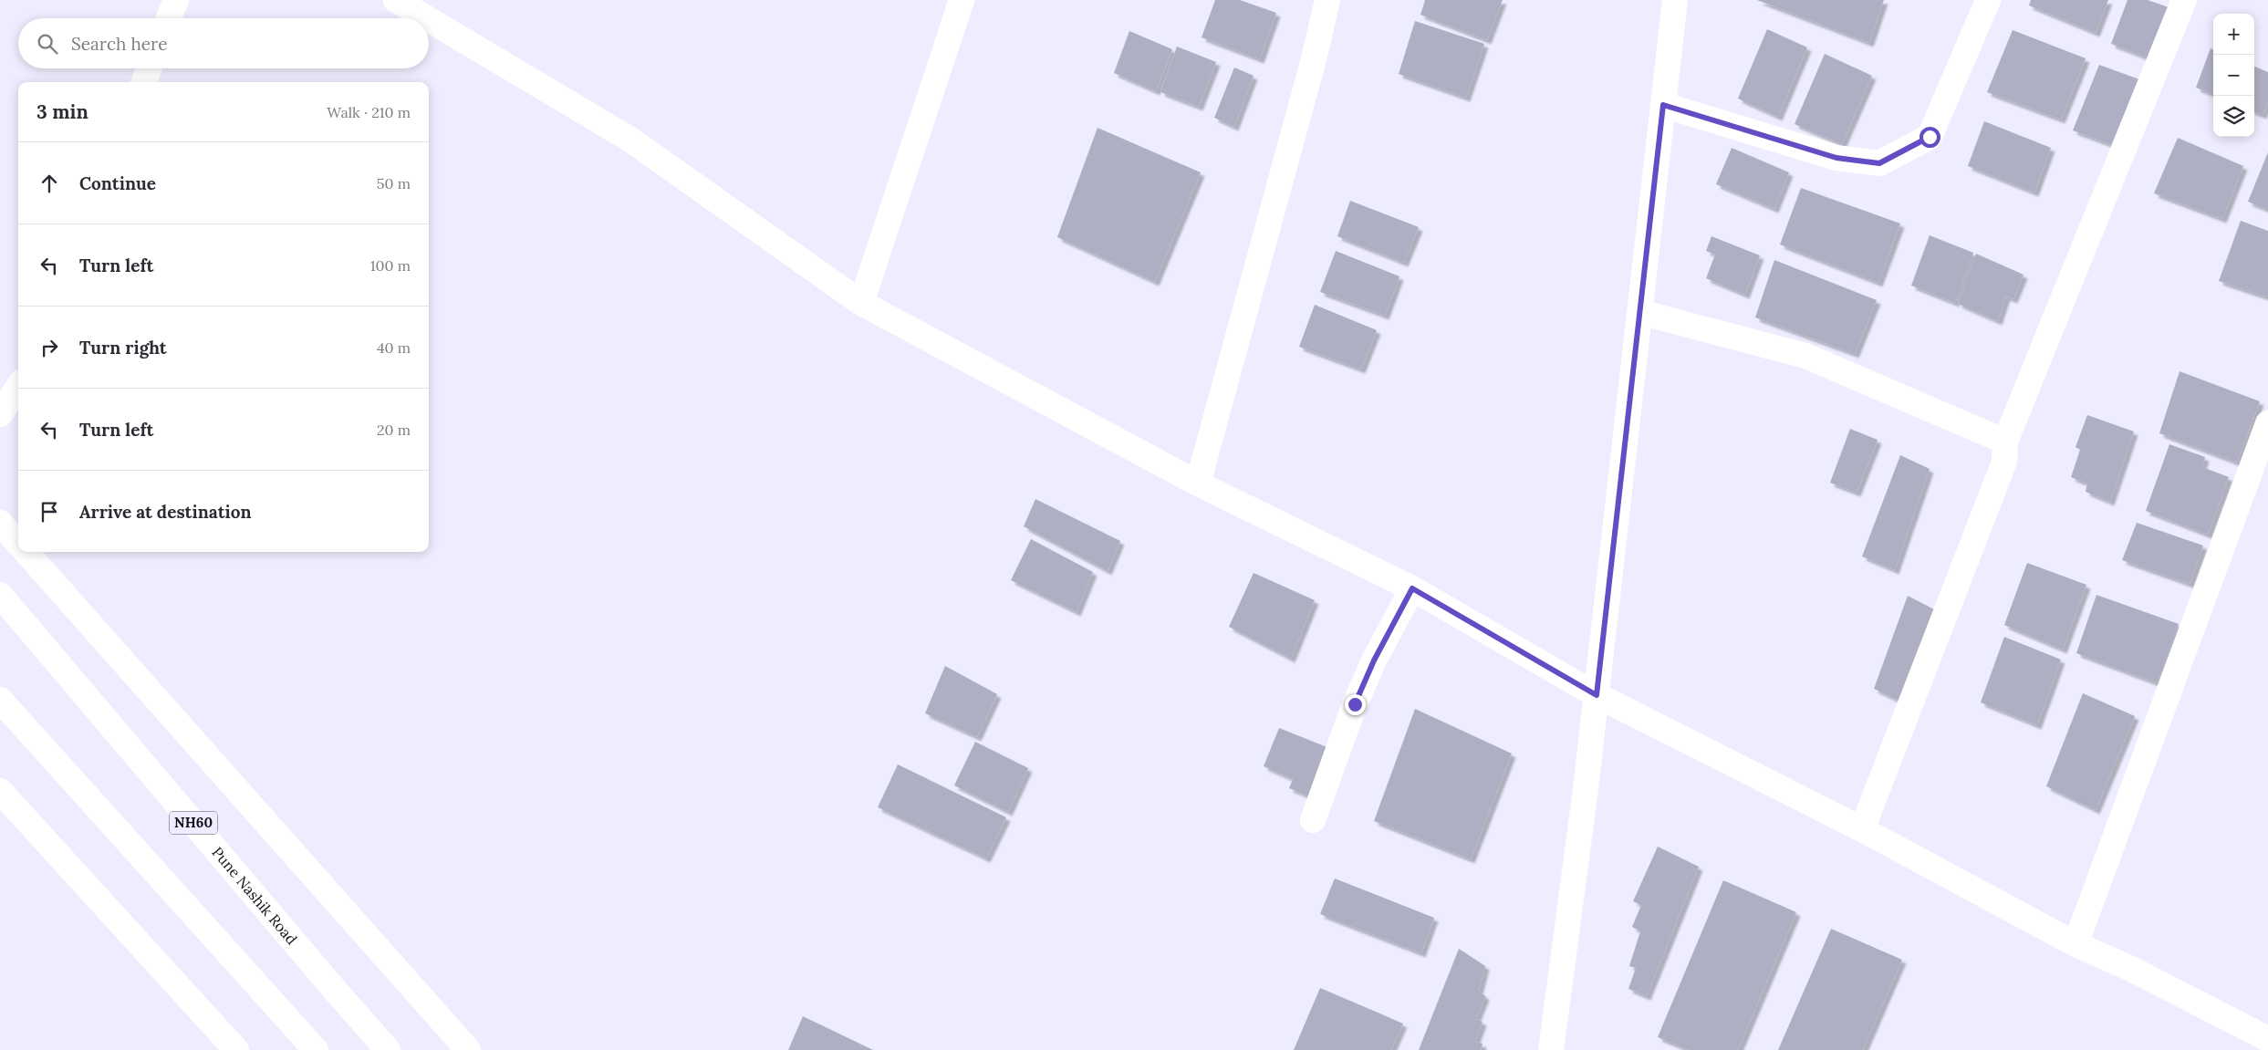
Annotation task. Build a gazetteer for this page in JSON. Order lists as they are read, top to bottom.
{
  "streets": {
    "main road": ["NH60", "Pune Nashik Road"]
  },
  "page": {
    "map_buttons": ["+", "−"],
    "search": "Search here",
    "heading": ["3 min", "Walk · 210 m"],
    "list": [
      ["Continue", "50 m"],
      ["Turn left", "100 m"],
      ["Turn right", "40 m"],
      ["Turn left", "20 m"],
      "Arrive at destination"
    ]
  }
}
